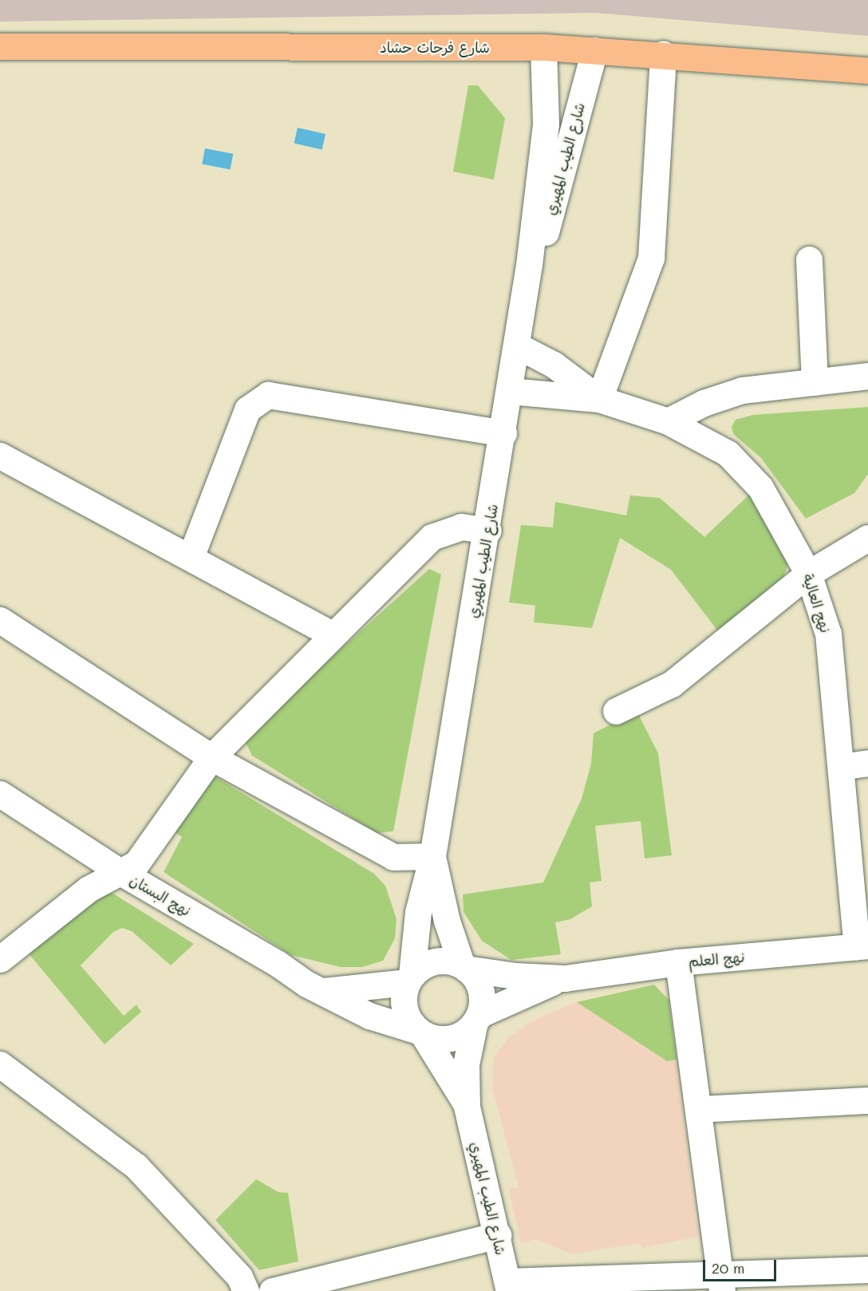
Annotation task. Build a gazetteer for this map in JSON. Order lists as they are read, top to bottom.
{
  "streets": {
    "main road": ["شارع فرحات حشاد"],
    "street": [
      "شارع الطيب المهيري",
      "نهج العالية",
      "نهج البستان",
      "نهج العلم"
    ]
  },
  "crossings": [
    ["شارع فرحات حشاد", "شارع الطيب المهيري"],
    ["شارع الطيب المهيري", "نهج العالية"],
    ["شارع الطيب المهيري", "نهج البستان"],
    ["شارع الطيب المهيري", "نهج العلم"],
    ["نهج العالية", "نهج العلم"],
    ["نهج البستان", "نهج العلم"]
  ],
  "scale_bar": "20 m"
}
